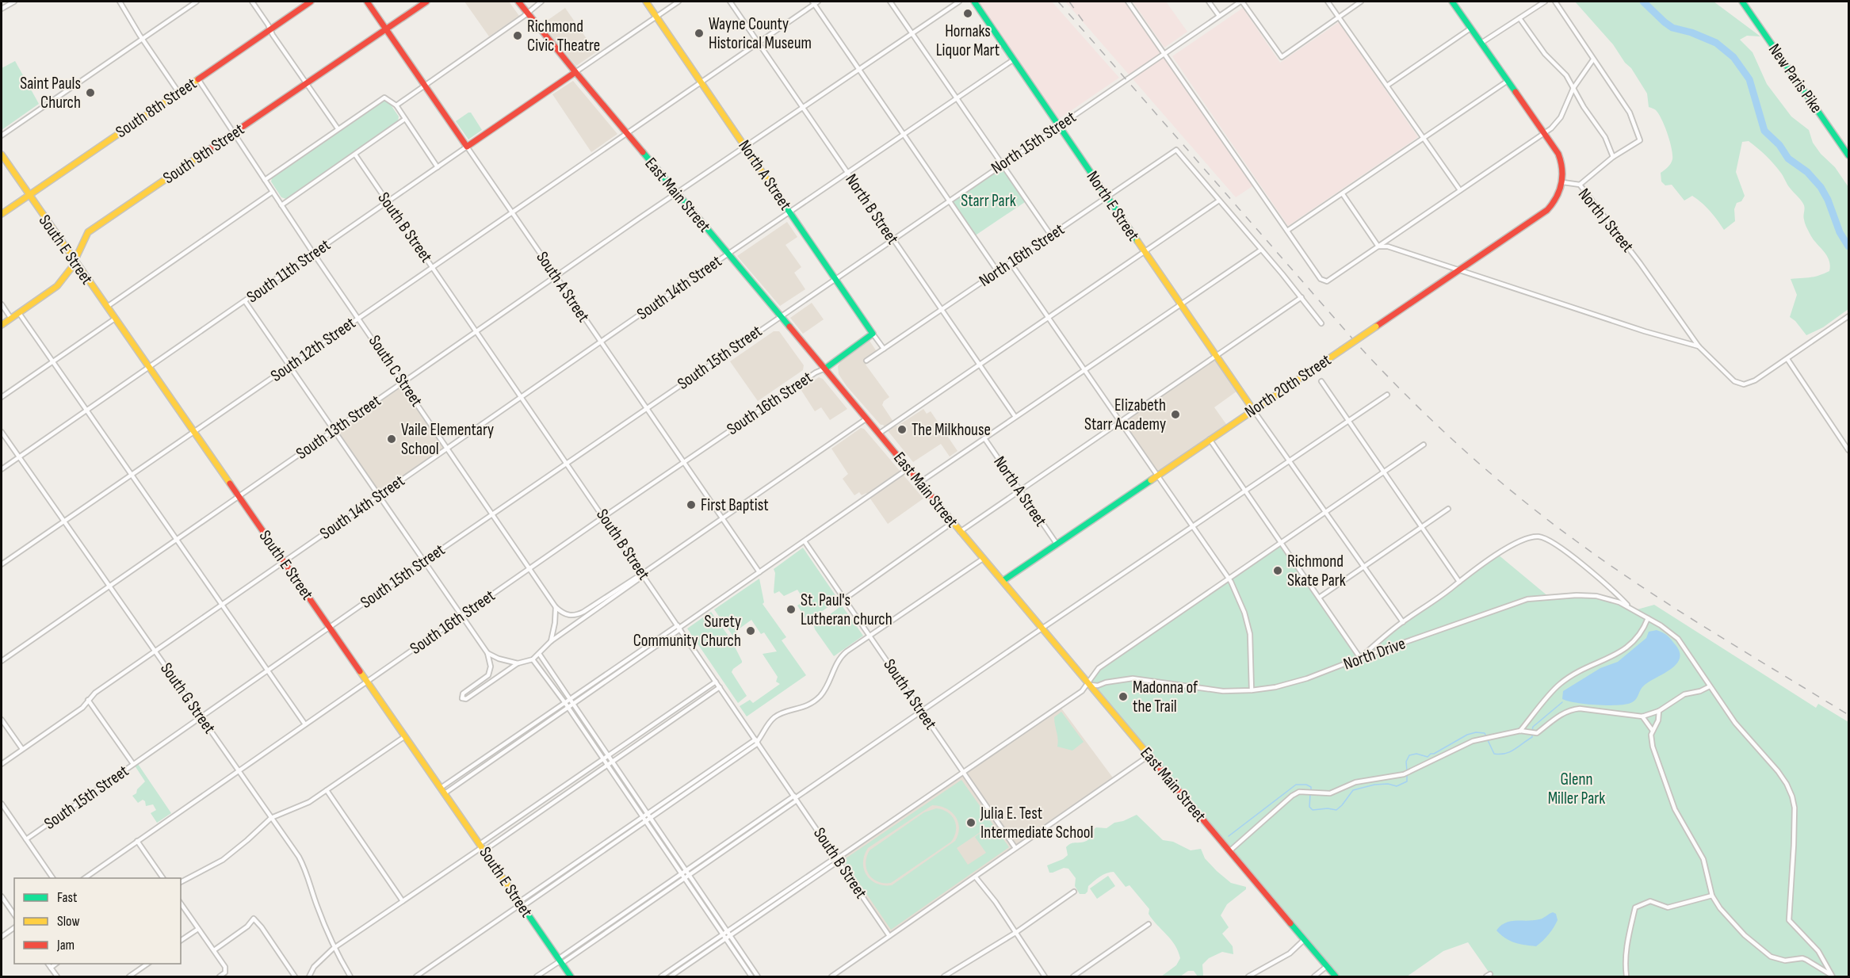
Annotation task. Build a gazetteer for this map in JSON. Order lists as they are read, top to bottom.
{
  "streets": {
    "main road": [
      "New Paris Pike",
      "South 8th Street",
      "South 9th Street",
      "North A Street",
      "East Main Street",
      "North E Street",
      "North J Street",
      "South E Street",
      "South 11th Street",
      "South A Street",
      "North 20th Street"
    ],
    "street": [
      "North 15th Street",
      "North B Street",
      "South B Street",
      "North 16th Street",
      "South 14th Street",
      "South 12th Street",
      "South 15th Street",
      "South C Street",
      "South 16th Street",
      "South 13th Street",
      "North Drive",
      "South G Street"
    ]
  },
  "crossings": [
    ["South 8th Street", "South E Street"],
    ["South 8th Street", "South C Street"],
    ["North 15th Street", "North A Street"],
    ["North 15th Street", "East Main Street"],
    ["North 15th Street", "North E Street"],
    ["North 15th Street", "North B Street"],
    ["North 15th Street", "South 15th Street"],
    ["South 9th Street", "South E Street"],
    ["South 9th Street", "South A Street"],
    ["South 9th Street", "South C Street"],
    ["North A Street", "North 16th Street"],
    ["North A Street", "South 14th Street"],
    ["North A Street", "South 12th Street"],
    ["North A Street", "North 20th Street"],
    ["North A Street", "South 13th Street"],
    ["East Main Street", "South 11th Street"],
    ["East Main Street", "South 14th Street"],
    ["East Main Street", "South 12th Street"],
    ["East Main Street", "South 15th Street"],
    ["East Main Street", "North 20th Street"],
    ["East Main Street", "South 16th Street"],
    ["East Main Street", "South 13th Street"],
    ["East Main Street", "North Drive"],
    ["North E Street", "North 16th Street"],
    ["North E Street", "South 14th Street"],
    ["North E Street", "North 20th Street"],
    ["North B Street", "North 16th Street"],
    ["North B Street", "South 14th Street"],
    ["North B Street", "South 12th Street"],
    ["North B Street", "South 13th Street"],
    ["North J Street", "North 20th Street"],
    ["South B Street", "South 11th Street"],
    ["South B Street", "South 14th Street"],
    ["South B Street", "South 12th Street"],
    ["South B Street", "South 15th Street"],
    ["South B Street", "South 16th Street"],
    ["South B Street", "South 13th Street"],
    ["South E Street", "South 11th Street"],
    ["South E Street", "South 14th Street"],
    ["South E Street", "South 12th Street"],
    ["South E Street", "South 15th Street"],
    ["South E Street", "South 16th Street"],
    ["South E Street", "South 13th Street"],
    ["South 11th Street", "South A Street"],
    ["South 11th Street", "South C Street"],
    ["South 11th Street", "South G Street"],
    ["South A Street", "South 14th Street"],
    ["South A Street", "South 12th Street"],
    ["South A Street", "South 15th Street"],
    ["South A Street", "South 16th Street"],
    ["South A Street", "South 13th Street"],
    ["South 14th Street", "South C Street"],
    ["South 14th Street", "South G Street"],
    ["South 12th Street", "South C Street"],
    ["South 12th Street", "South G Street"],
    ["South 15th Street", "South C Street"],
    ["South 15th Street", "South G Street"],
    ["South C Street", "South 16th Street"],
    ["South C Street", "South 13th Street"],
    ["South 16th Street", "South G Street"],
    ["South 13th Street", "South G Street"]
  ],
  "parks": ["Starr Park", "Glenn Miller Park"],
  "places": [
    "Hornaks Liquor Mart",
    "Wayne County Historical Museum",
    "Richmond Civic Theatre",
    "Saint Pauls Church",
    "Elizabeth Starr Academy",
    "The Milkhouse",
    "Vaile Elementary School",
    "First Baptist",
    "Richmond Skate Park",
    "St. Paul's Lutheran church",
    "Surety Community Church",
    "Madonna of the Trail",
    "Julia E. Test Intermediate School"
  ],
  "legend": ["Fast", "Slow", "Jam"]
}
